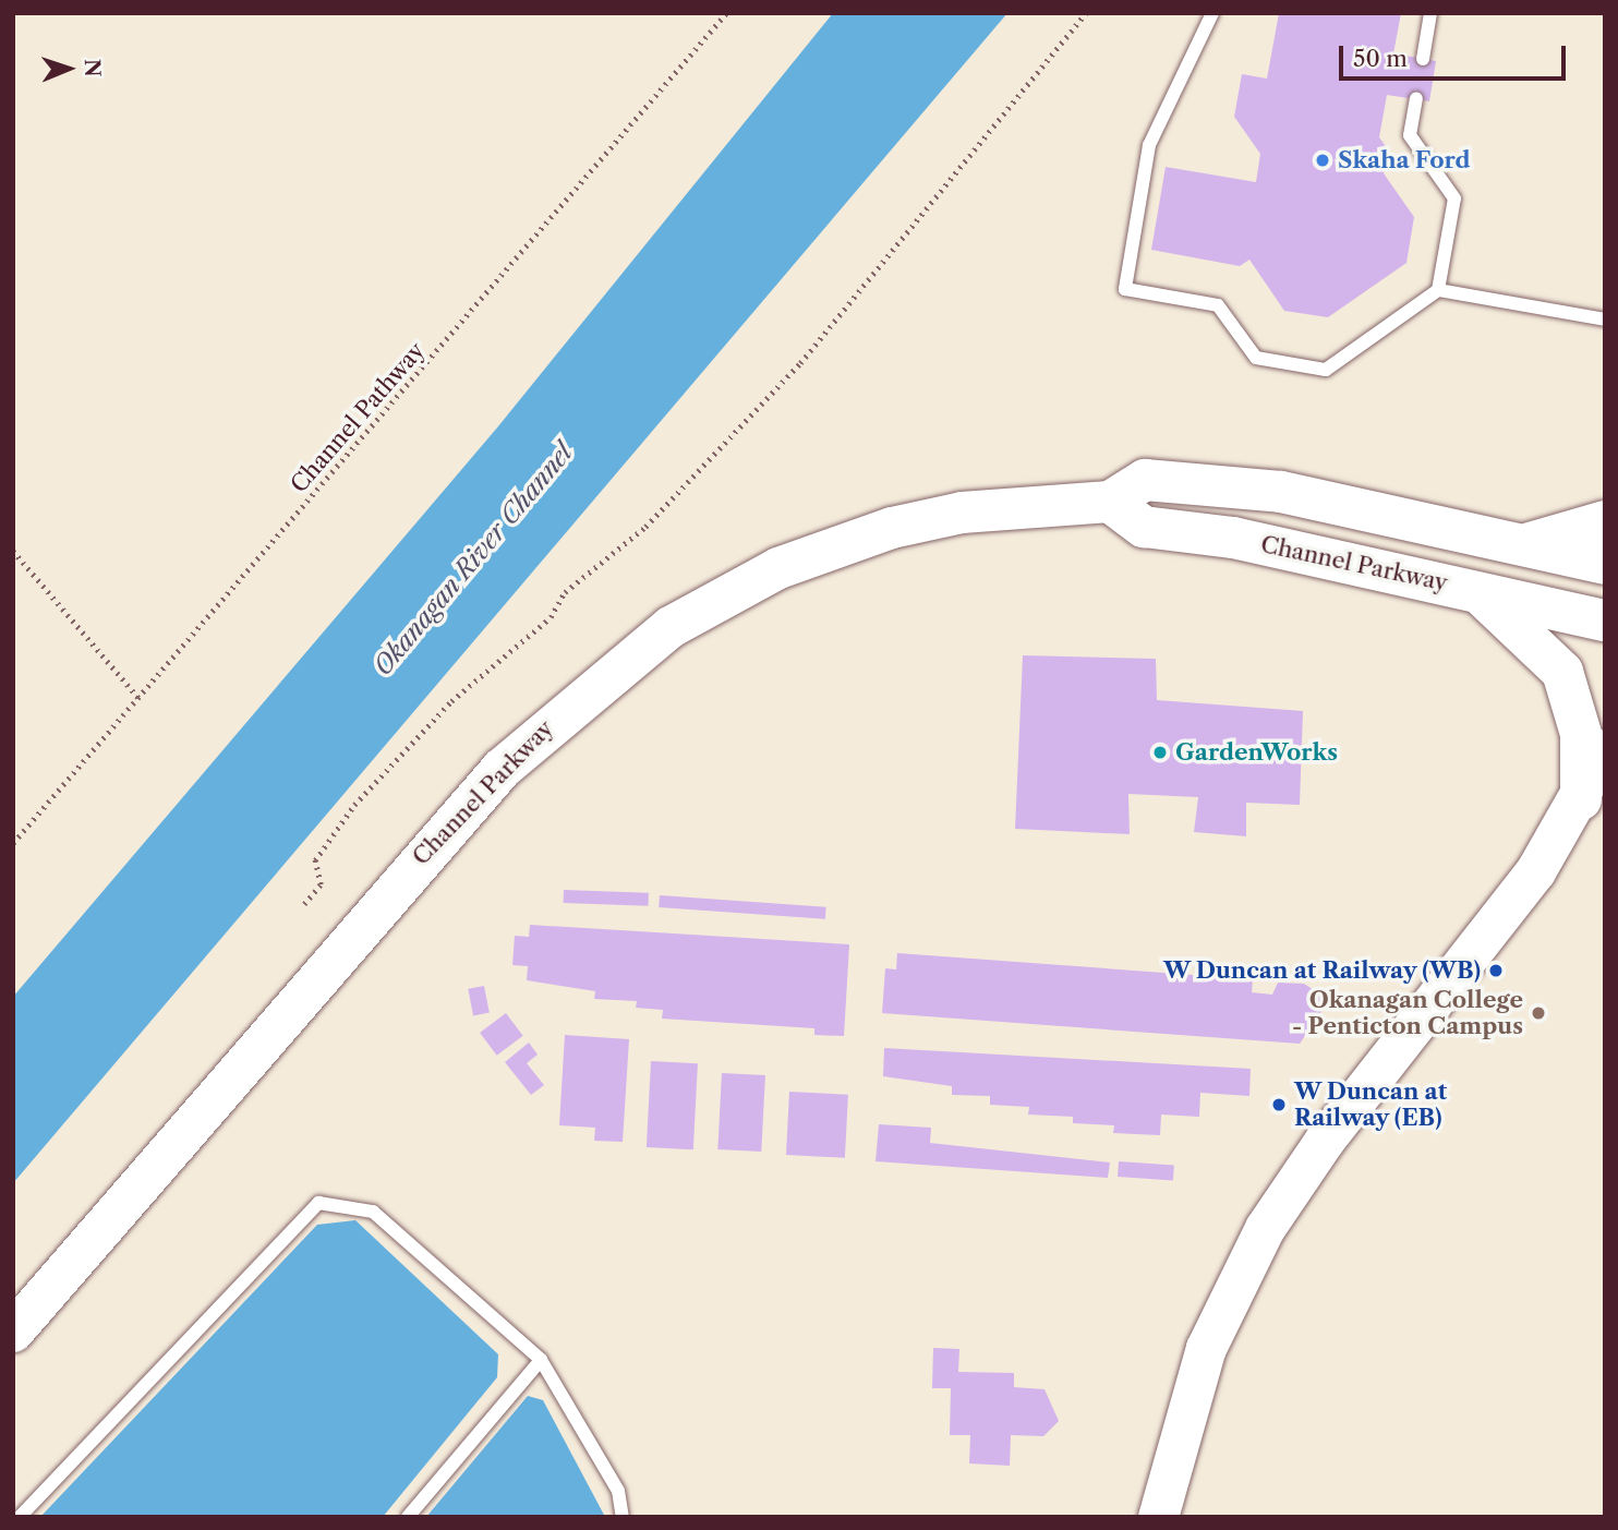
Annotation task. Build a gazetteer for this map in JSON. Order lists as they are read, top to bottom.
{
  "streets": {
    "highway": ["Channel Parkway"],
    "path": ["Channel Pathway"]
  },
  "water": ["Okanagan River Channel"],
  "places": [
    "Skaha Ford",
    "GardenWorks",
    "W Duncan at Railway (WB)",
    "Okanagan College - Penticton Campus",
    "W Duncan at Railway (EB)"
  ],
  "scale_bar": "50 m",
  "north": "right"
}
